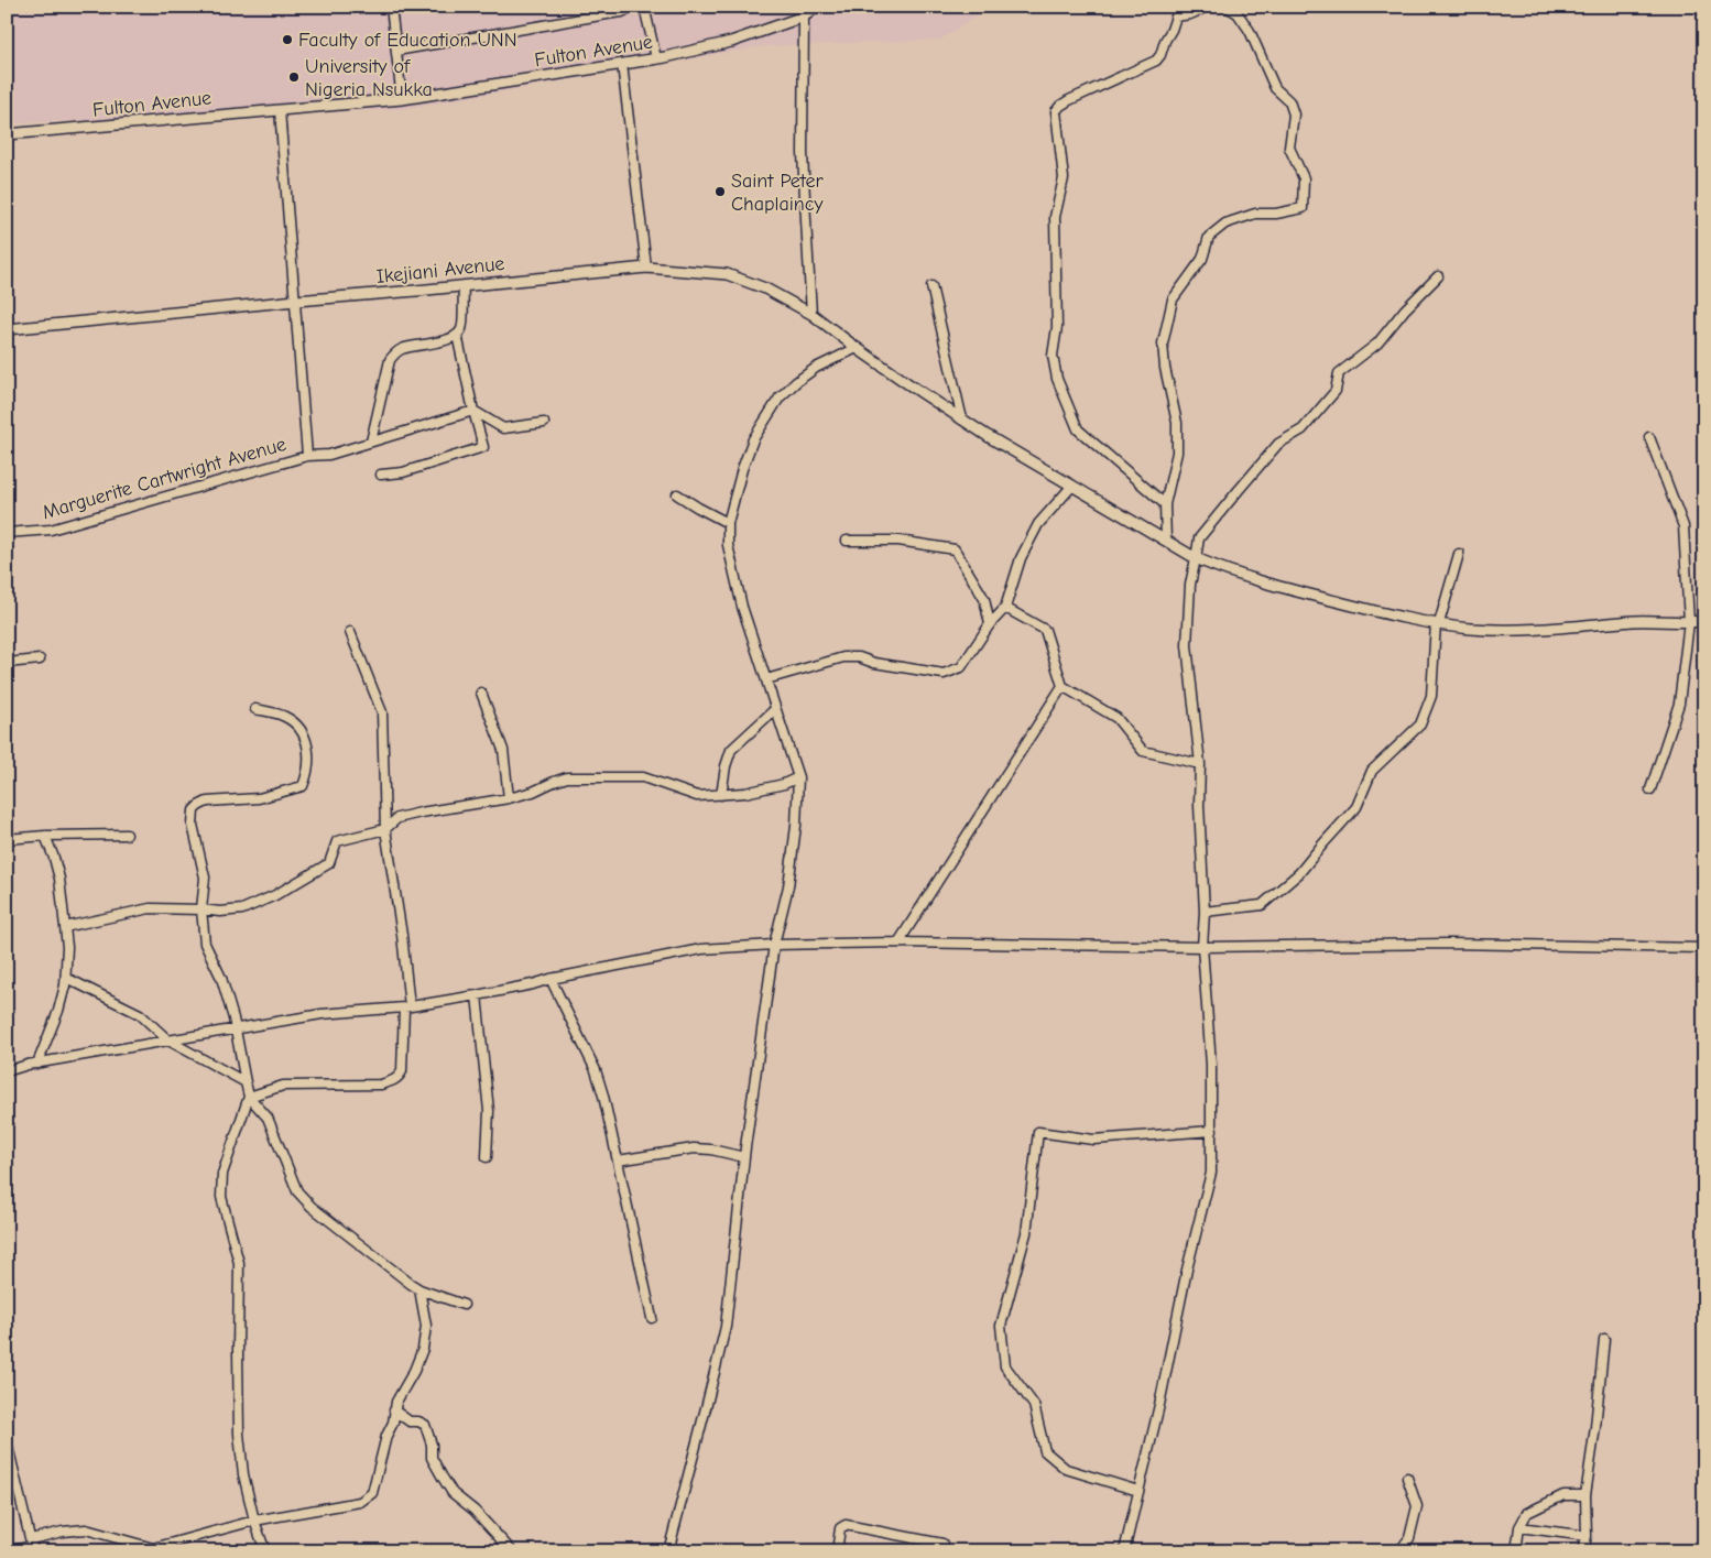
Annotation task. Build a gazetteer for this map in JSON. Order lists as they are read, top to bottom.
{
  "streets": {
    "street": ["Fulton Avenue", "Ikejiani Avenue", "Marguerite Cartwright Avenue"]
  },
  "crossings": [
    ["Fulton Avenue", "Marguerite Cartwright Avenue"],
    ["Ikejiani Avenue", "Marguerite Cartwright Avenue"]
  ],
  "places": ["Faculty of Education UNN", "University of Nigeria Nsukka", "Saint Peter Chaplaincy"]
}
